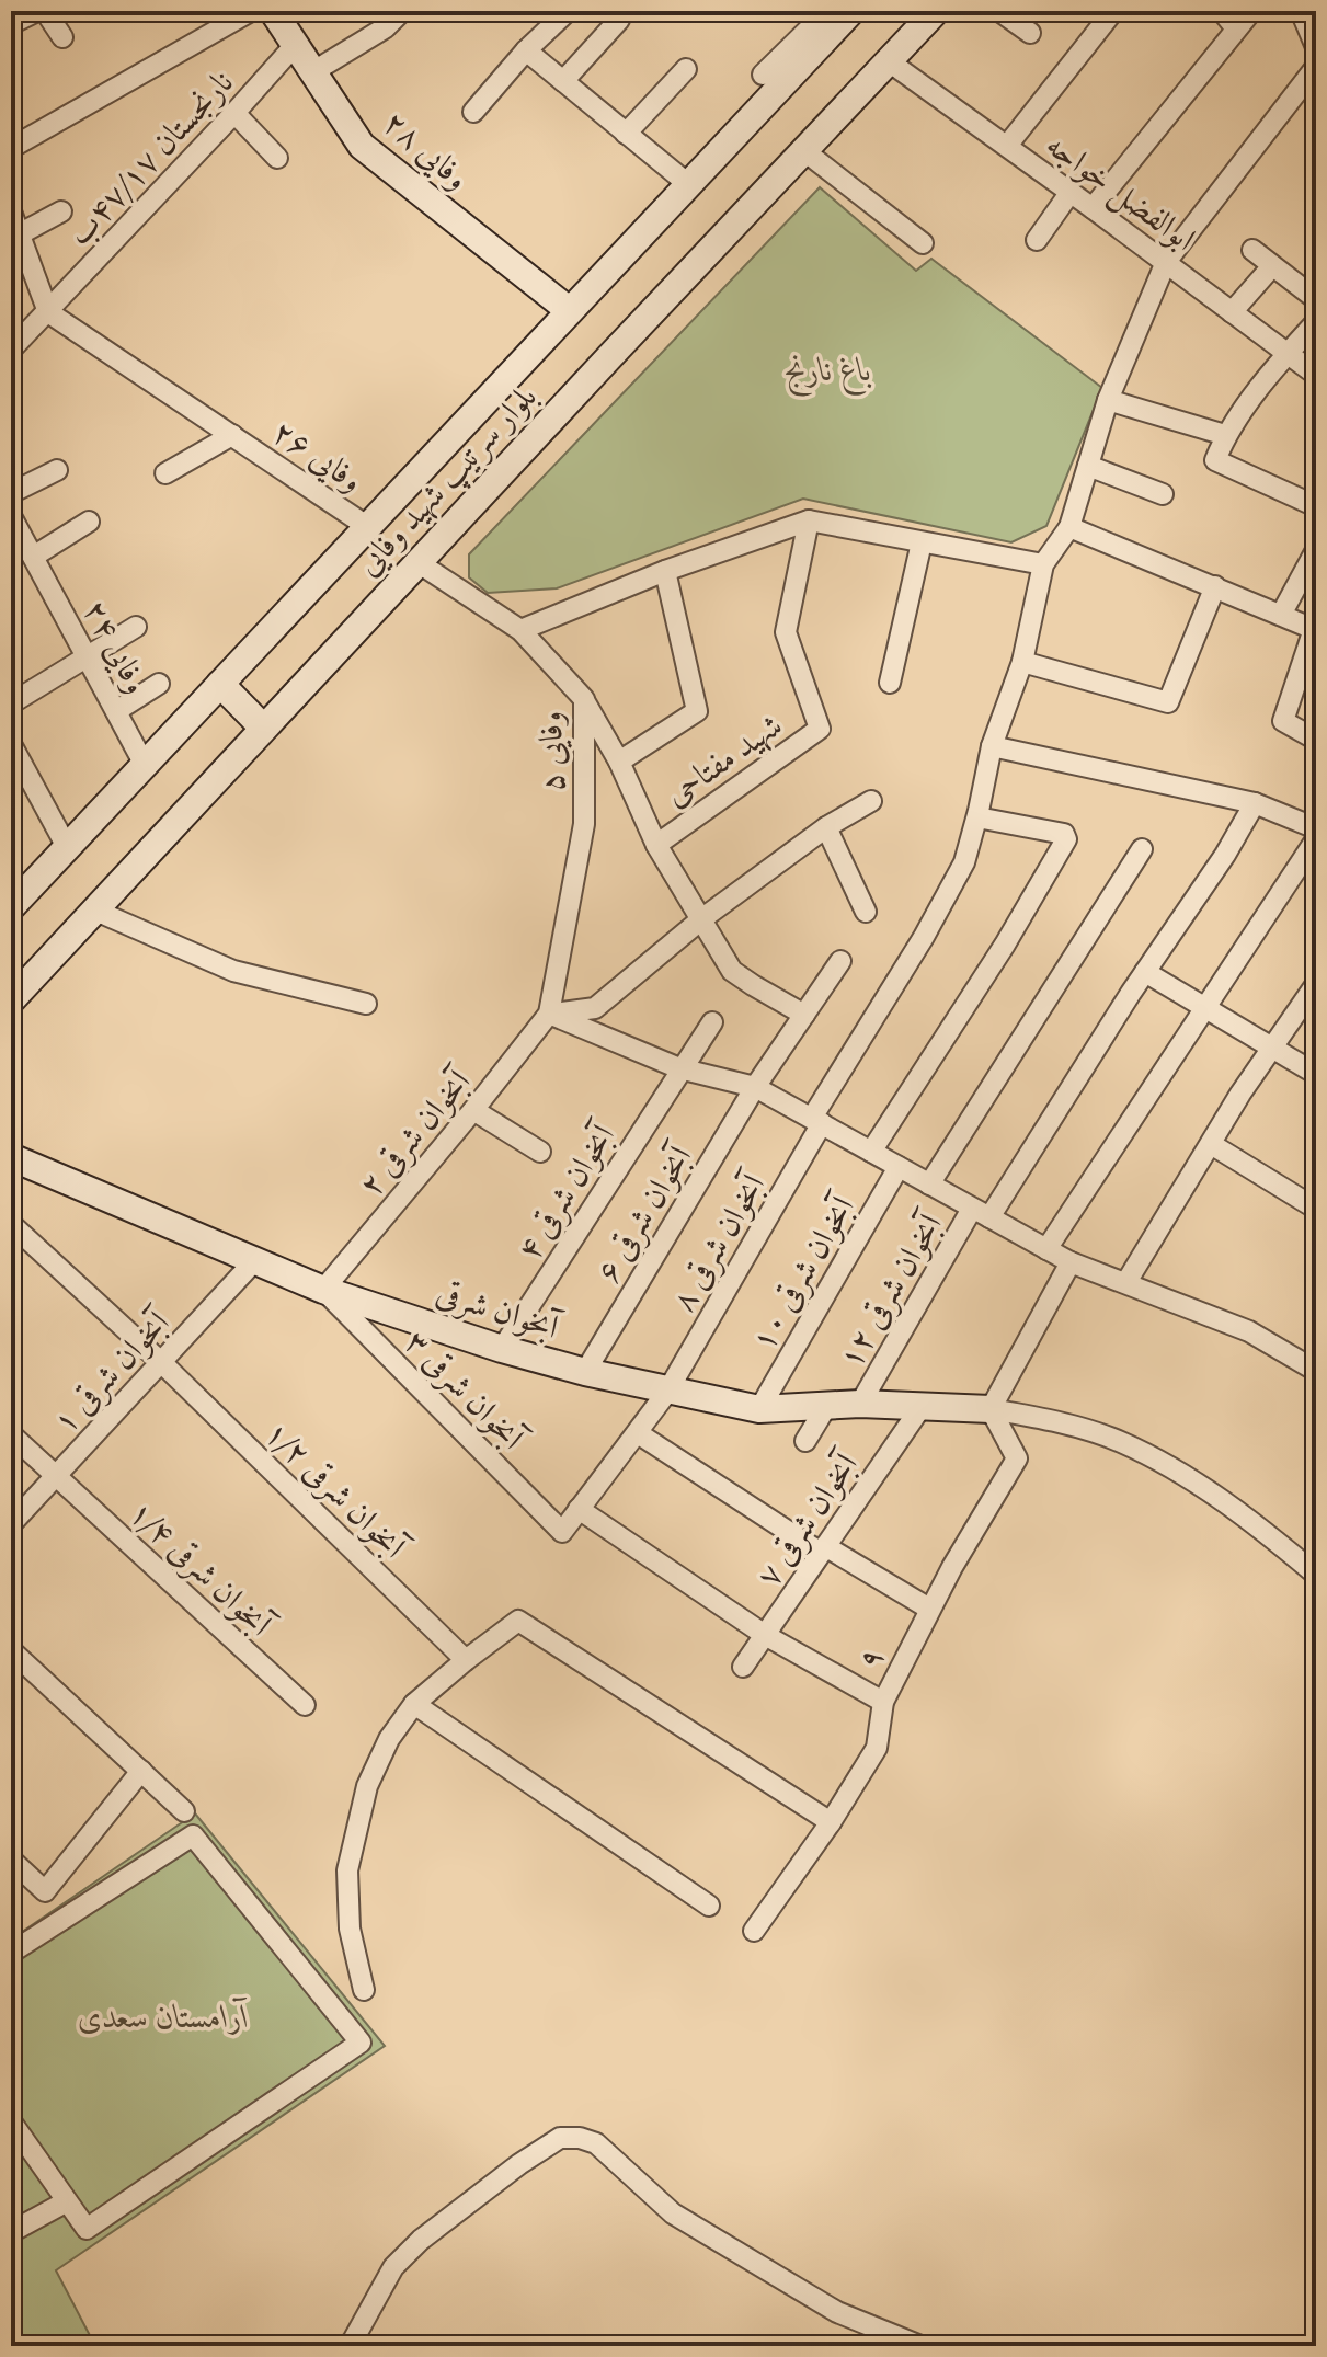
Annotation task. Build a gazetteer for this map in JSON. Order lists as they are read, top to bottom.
{
  "streets": {
    "main road": ["وفایی ۲۸", "بلوار سرتیپ شهید وفایی", "آبخوان شرقی"],
    "street": [
      "نارنجستان ۴۷/۱۷ب",
      "ابوالفضل خواجه",
      "وفایی ۲۶",
      "وفایی ۲۴",
      "وفایی ۵",
      "شهید مفتاحی",
      "آبخوان شرقی ۲",
      "آبخوان شرقی ۴",
      "آبخوان شرقی ۶",
      "آبخوان شرقی ۸",
      "آبخوان شرقی ۱۰",
      "آبخوان شرقی ۱۲",
      "آبخوان شرقی ۱",
      "آبخوان شرقی ۳",
      "آبخوان شرقی ۱/۲",
      "آبخوان شرقی ۷",
      "آبخوان شرقی ۱/۴",
      "۹"
    ]
  },
  "crossings": [
    ["وفایی ۲۸", "نارنجستان ۴۷/۱۷ب"],
    ["وفایی ۲۸", "بلوار سرتیپ شهید وفایی"],
    ["نارنجستان ۴۷/۱۷ب", "وفایی ۲۶"],
    ["ابوالفضل خواجه", "بلوار سرتیپ شهید وفایی"],
    ["وفایی ۲۶", "بلوار سرتیپ شهید وفایی"],
    ["بلوار سرتیپ شهید وفایی", "وفایی ۲۴"],
    ["بلوار سرتیپ شهید وفایی", "وفایی ۵"],
    ["وفایی ۵", "آبخوان شرقی ۲"],
    ["آبخوان شرقی ۲", "آبخوان شرقی"],
    ["آبخوان شرقی ۲", "آبخوان شرقی ۳"],
    ["آبخوان شرقی ۴", "آبخوان شرقی"],
    ["آبخوان شرقی ۶", "آبخوان شرقی"],
    ["آبخوان شرقی ۸", "آبخوان شرقی"],
    ["آبخوان شرقی ۸", "آبخوان شرقی ۳"],
    ["آبخوان شرقی ۱۰", "آبخوان شرقی"],
    ["آبخوان شرقی ۱۲", "آبخوان شرقی"],
    ["آبخوان شرقی", "آبخوان شرقی ۱"],
    ["آبخوان شرقی", "آبخوان شرقی ۳"],
    ["آبخوان شرقی", "آبخوان شرقی ۷"],
    ["آبخوان شرقی", "۹"],
    ["آبخوان شرقی ۱", "آبخوان شرقی ۱/۲"],
    ["آبخوان شرقی ۱", "آبخوان شرقی ۱/۴"]
  ],
  "parks": ["باغ نارنج", "آرامستان سعدی"]
}
